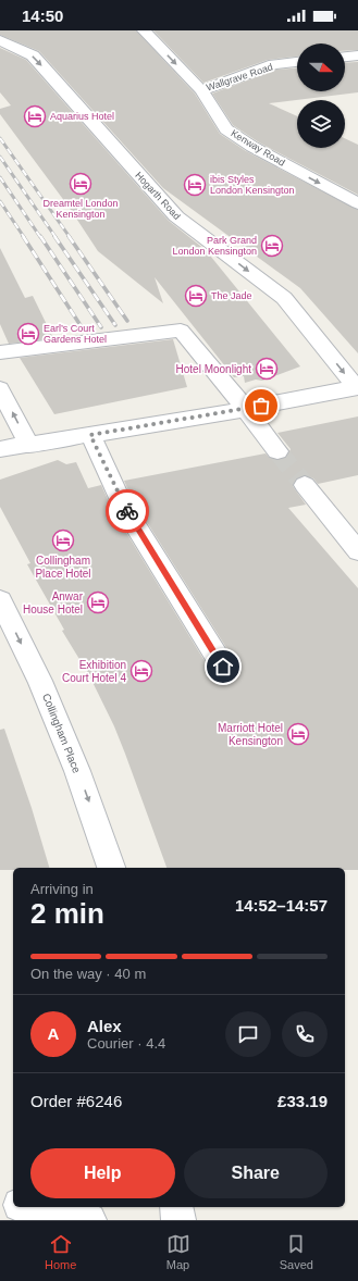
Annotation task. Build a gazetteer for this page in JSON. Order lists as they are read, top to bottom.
{
  "streets": {
    "street": [
      "Wallgrave Road",
      "Kenway Road",
      "Hogarth Road",
      "Collingham Place"
    ]
  },
  "crossings": [
    ["Wallgrave Road", "Kenway Road"]
  ],
  "one_way": ["Kenway Road", "Hogarth Road"],
  "places": {
    "hotel": [
      "Aquarius Hotel",
      "Dreamtel London Kensington",
      "ibis Styles London Kensington",
      "Park Grand London Kensington",
      "The Jade",
      "Earl’s Court Gardens Hotel",
      "Hotel Moonlight",
      "Collingham Place Hotel",
      "Anwar House Hotel",
      "Exhibition Court Hotel 4",
      "Marriott Hotel Kensington"
    ]
  },
  "north": "right",
  "page": {
    "status": "14:50",
    "heading": ["2 min", "Arriving in", "14:52–14:57"],
    "panel": [
      "Alex",
      "Courier · 4.4",
      "Order #6246",
      "£33.19"
    ],
    "bar": "On the way · 40 m",
    "round": "A",
    "buttons": ["Help", "Share"],
    "tabs": ["Home", "Map", "Saved"]
  }
}
